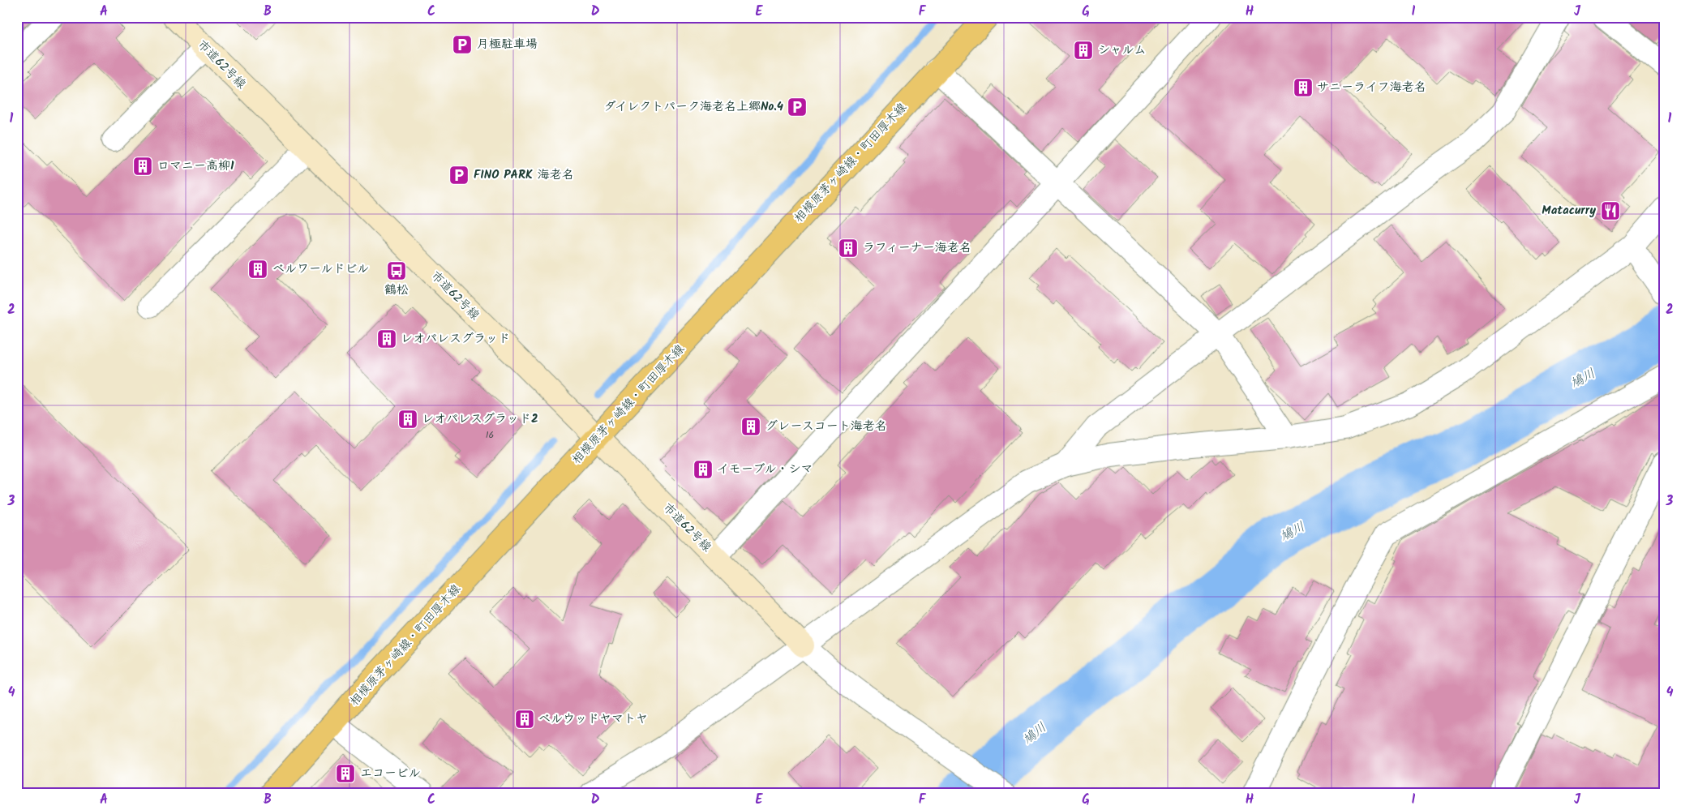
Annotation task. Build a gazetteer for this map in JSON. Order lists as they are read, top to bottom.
{
  "streets": {
    "main road": ["相模原茅ヶ崎線・町田厚木線"],
    "street": ["市道62号線"]
  },
  "crossings": [
    ["市道62号線", "相模原茅ヶ崎線・町田厚木線"]
  ],
  "water": ["鳩川"],
  "places": {
    "parking": ["月極駐車場", "ダイレクトパーク海老名上郷No.4", "FINO PARK 海老名"],
    "building": [
      "シャルム",
      "サニーライフ海老名",
      "ロマニー高柳1",
      "ラフィーナー海老名",
      "ベルワールドビル",
      "レオパレスグラッド",
      "レオパレスグラッド2",
      "グレースコート海老名",
      "イモーブル・シマ",
      "ベルウッドヤマトヤ",
      "エコービル"
    ],
    "restaurant": ["Matacurry"],
    "bus stop": ["鶴松"]
  },
  "house_numbers": ["16"],
  "grid": {
    "columns": [
      "A",
      "B",
      "C",
      "D",
      "E",
      "F",
      "G",
      "H",
      "I",
      "J"
    ],
    "rows": [
      "1",
      "2",
      "3",
      "4"
    ]
  }
}
